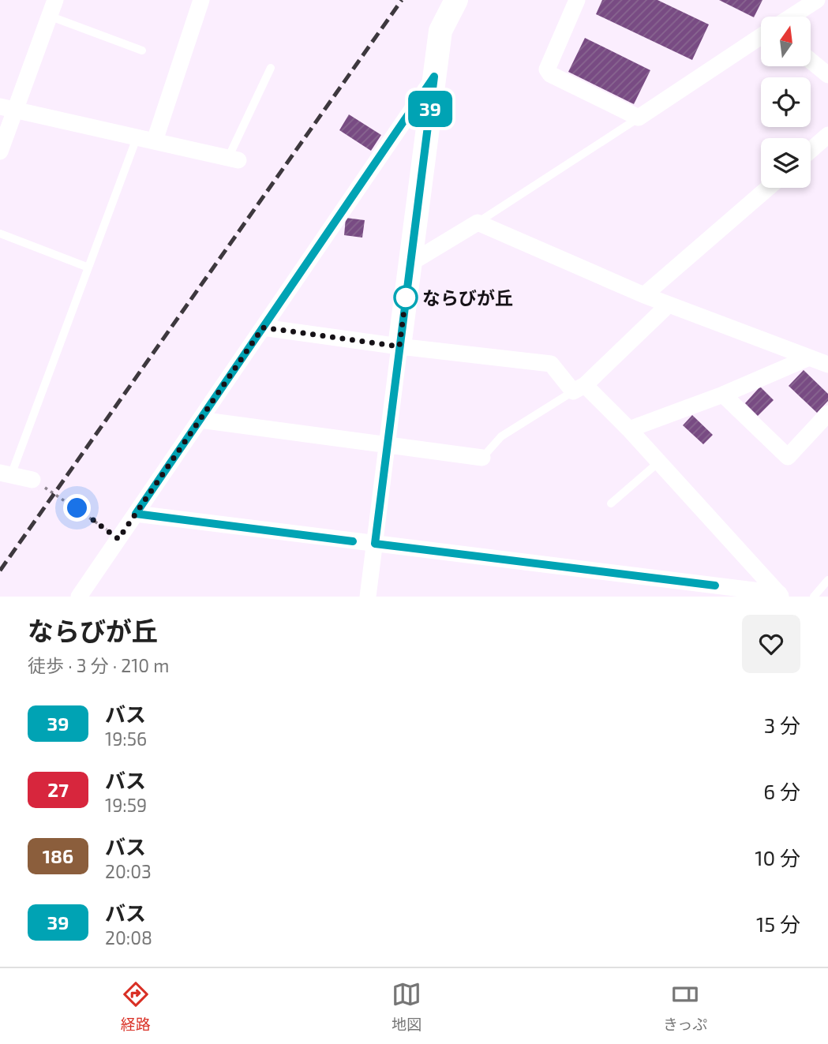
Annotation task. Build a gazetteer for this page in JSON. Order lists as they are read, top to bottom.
{
  "places": ["ならびが丘"],
  "lines": ["bus line 39"],
  "north": "top",
  "page": {
    "on_map": "39",
    "heading": ["ならびが丘", "徒歩 · 3 分 · 210 m"],
    "list": [
      {
        "mark": "39",
        "name": "バス",
        "note": "19:56",
        "value": "3 分"
      },
      {
        "mark": "27",
        "name": "バス",
        "note": "19:59",
        "value": "6 分"
      },
      {
        "mark": "186",
        "name": "バス",
        "note": "20:03",
        "value": "10 分"
      },
      {
        "mark": "39",
        "name": "バス",
        "note": "20:08",
        "value": "15 分"
      }
    ],
    "tabs": ["経路", "地図", "きっぷ"]
  }
}
